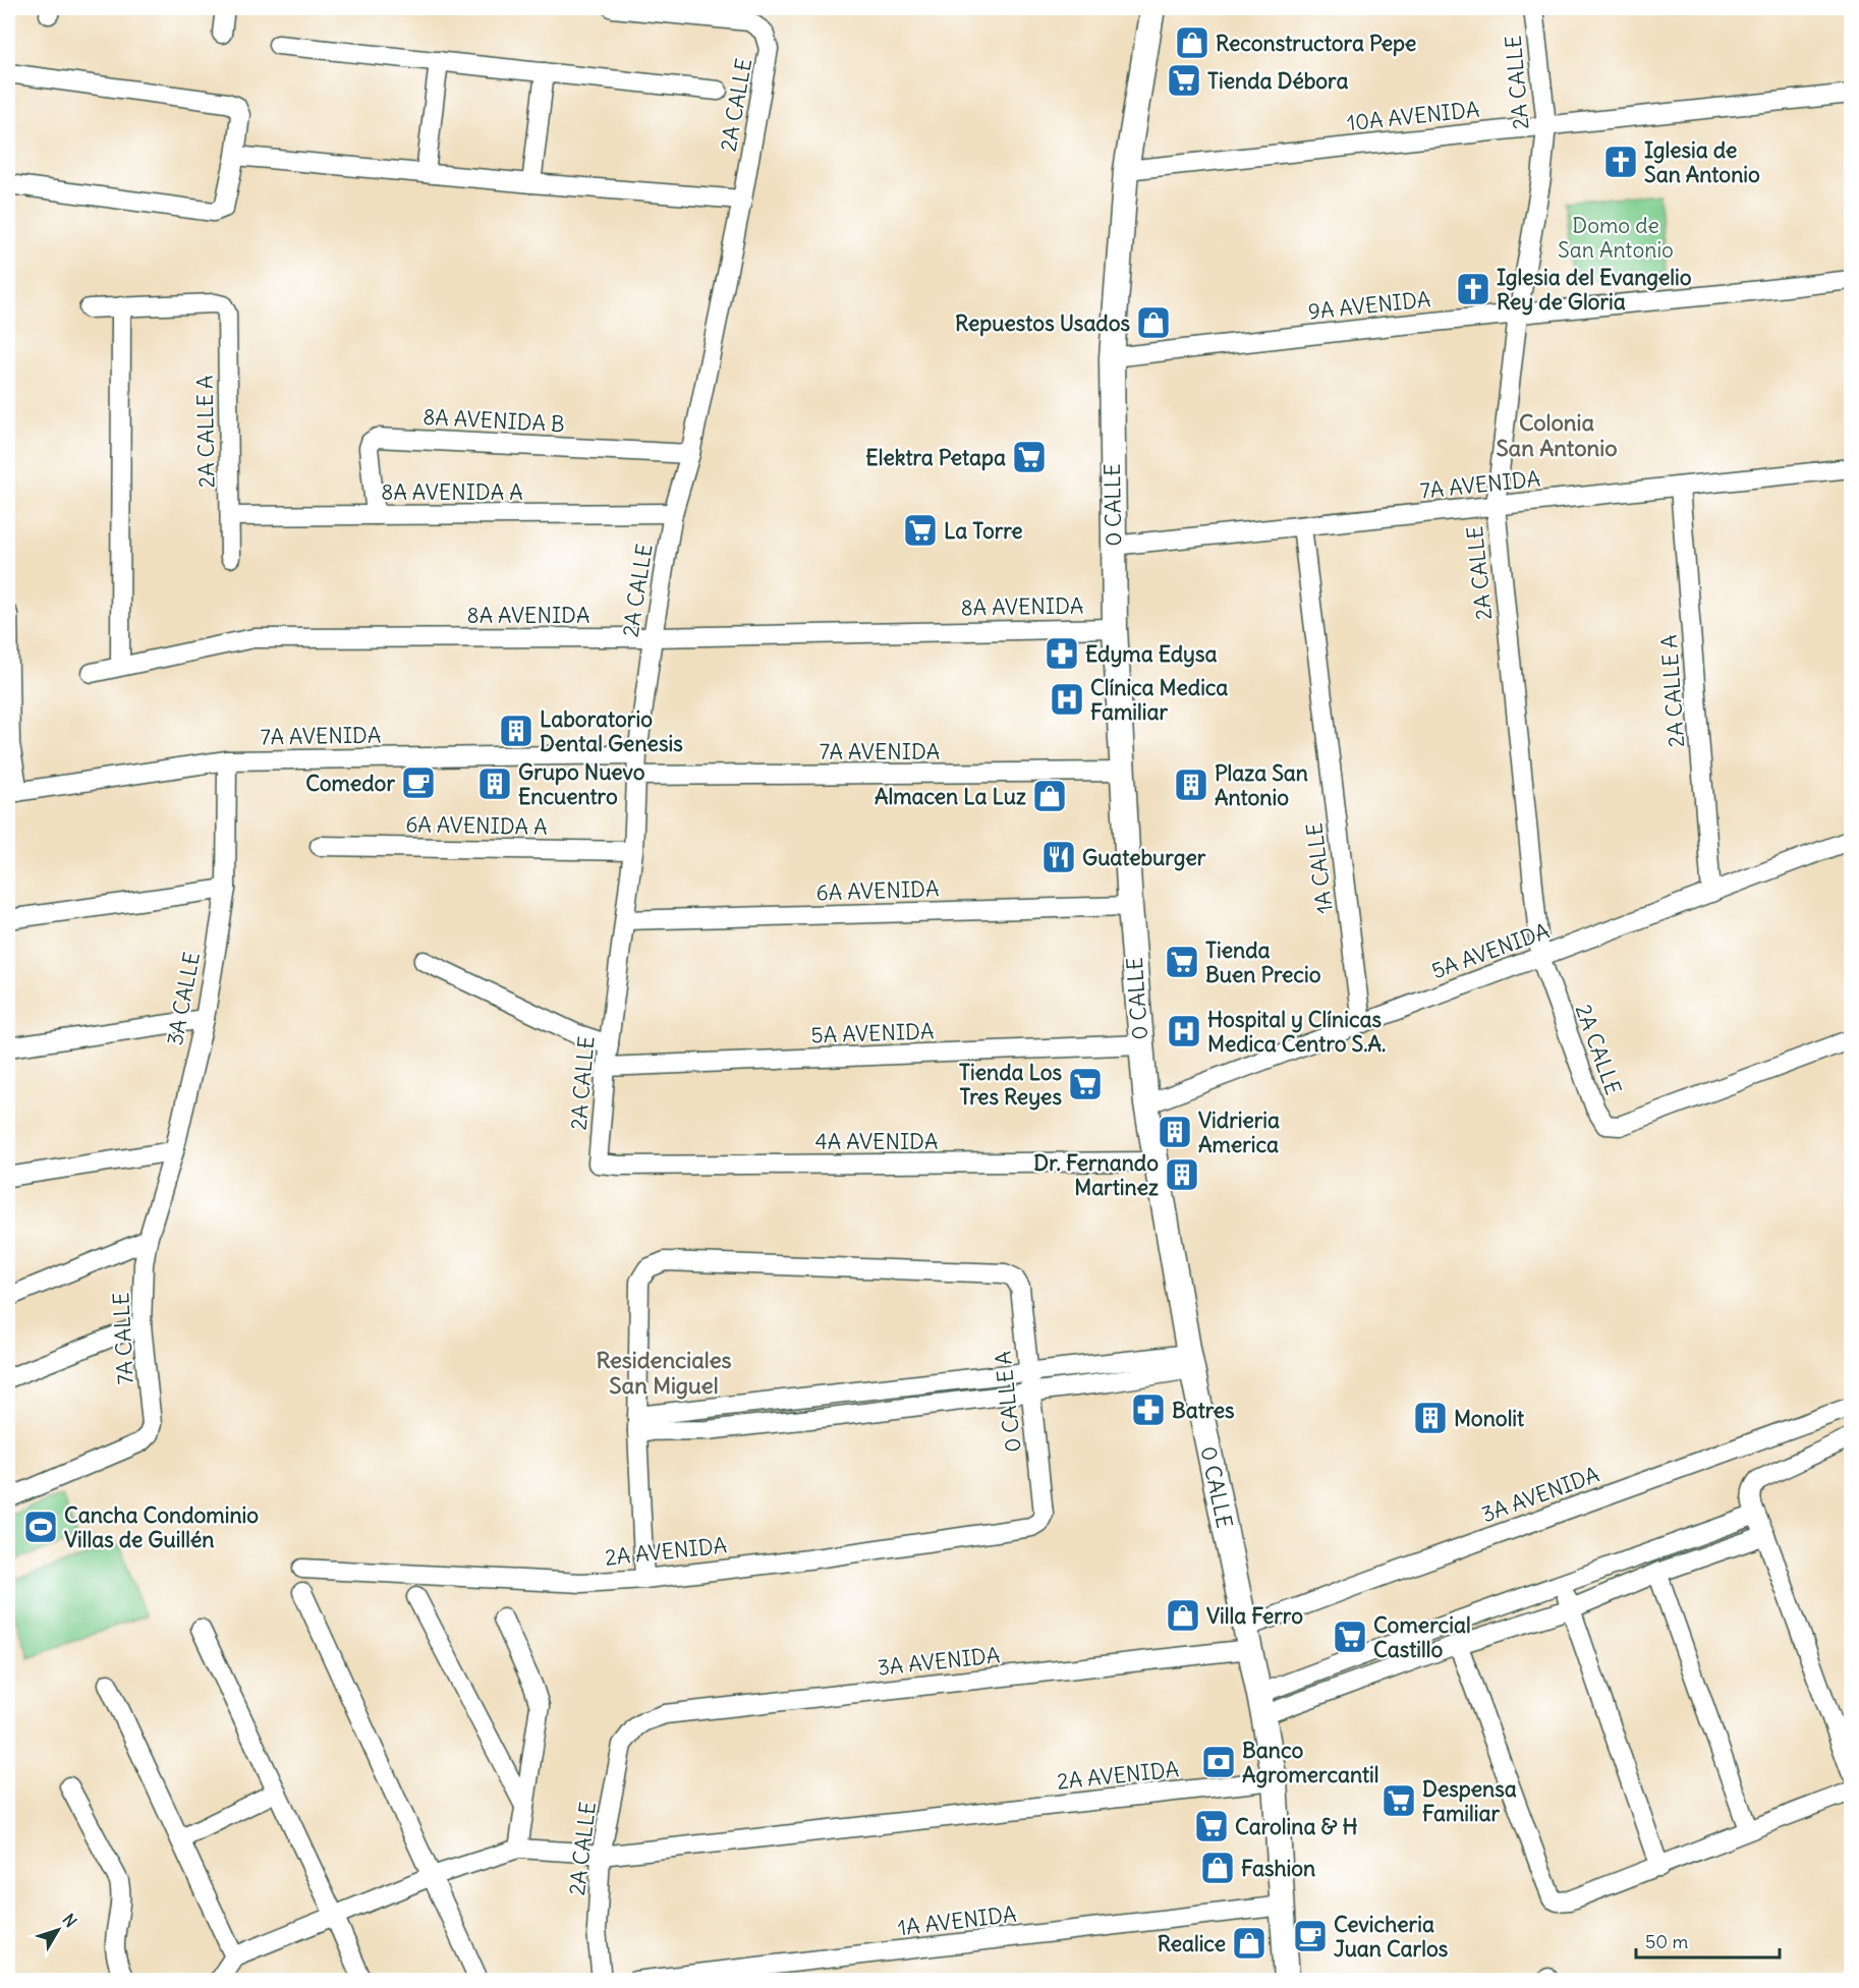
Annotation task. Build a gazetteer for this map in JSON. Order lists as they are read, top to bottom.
{
  "streets": {
    "main road": ["0 CALLE"],
    "street": [
      "2A CALLE",
      "10A AVENIDA",
      "9A AVENIDA",
      "8A AVENIDA B",
      "2A CALLE A",
      "7A AVENIDA",
      "8A AVENIDA A",
      "8A AVENIDA",
      "6A AVENIDA A",
      "1A CALLE",
      "6A AVENIDA",
      "5A AVENIDA",
      "3A CALLE",
      "4A AVENIDA",
      "7A CALLE",
      "0 CALLE A",
      "3A AVENIDA",
      "2A AVENIDA",
      "1A AVENIDA"
    ]
  },
  "crossings": [
    ["2A CALLE", "10A AVENIDA"],
    ["2A CALLE", "9A AVENIDA"],
    ["2A CALLE", "8A AVENIDA B"],
    ["2A CALLE", "7A AVENIDA"],
    ["2A CALLE", "8A AVENIDA A"],
    ["2A CALLE", "8A AVENIDA"],
    ["2A CALLE", "6A AVENIDA A"],
    ["2A CALLE", "6A AVENIDA"],
    ["2A CALLE", "5A AVENIDA"],
    ["2A CALLE", "4A AVENIDA"],
    ["2A CALLE", "3A AVENIDA"],
    ["2A CALLE", "2A AVENIDA"],
    ["10A AVENIDA", "0 CALLE"],
    ["9A AVENIDA", "0 CALLE"],
    ["8A AVENIDA B", "8A AVENIDA A"],
    ["2A CALLE A", "7A AVENIDA"],
    ["2A CALLE A", "8A AVENIDA A"],
    ["2A CALLE A", "5A AVENIDA"],
    ["7A AVENIDA", "0 CALLE"],
    ["7A AVENIDA", "1A CALLE"],
    ["7A AVENIDA", "3A CALLE"],
    ["0 CALLE", "8A AVENIDA"],
    ["0 CALLE", "6A AVENIDA"],
    ["0 CALLE", "5A AVENIDA"],
    ["0 CALLE", "4A AVENIDA"],
    ["0 CALLE", "3A AVENIDA"],
    ["0 CALLE", "2A AVENIDA"],
    ["0 CALLE", "1A AVENIDA"],
    ["1A CALLE", "5A AVENIDA"],
    ["3A CALLE", "7A CALLE"],
    ["0 CALLE A", "2A AVENIDA"]
  ],
  "districts": ["Colonia San Antonio", "Residenciales San Miguel"],
  "parks": ["Domo de San Antonio"],
  "places": {
    "shop": [
      "Reconstructora Pepe",
      "Repuestos Usados",
      "Almacen La Luz",
      "Villa Ferro",
      "Fashion",
      "Realice"
    ],
    "supermarket": [
      "Tienda Débora",
      "Elektra Petapa",
      "La Torre",
      "Tienda Buen Precio",
      "Tienda Los Tres Reyes",
      "Comercial Castillo",
      "Despensa Familiar",
      "Carolina & H"
    ],
    "church": ["Iglesia de San Antonio", "Iglesia del Evangelio Rey de Gloria"],
    "pharmacy": ["Edyma Edysa", "Batres"],
    "hospital": ["Clínica Medica Familiar", "Hospital y Clínicas Medica Centro S.A."],
    "building": [
      "Laboratorio Dental Genesis",
      "Grupo Nuevo Encuentro",
      "Plaza San Antonio",
      "Vidrieria America",
      "Dr. Fernando Martinez",
      "Monolit"
    ],
    "cafe": ["Comedor", "Cevicheria Juan Carlos"],
    "restaurant": ["Guateburger"],
    "sports": ["Cancha Condominio Villas de Guillén"],
    "bank": ["Banco Agromercantil"]
  },
  "scale_bar": "50 m",
  "north": "top right"
}
